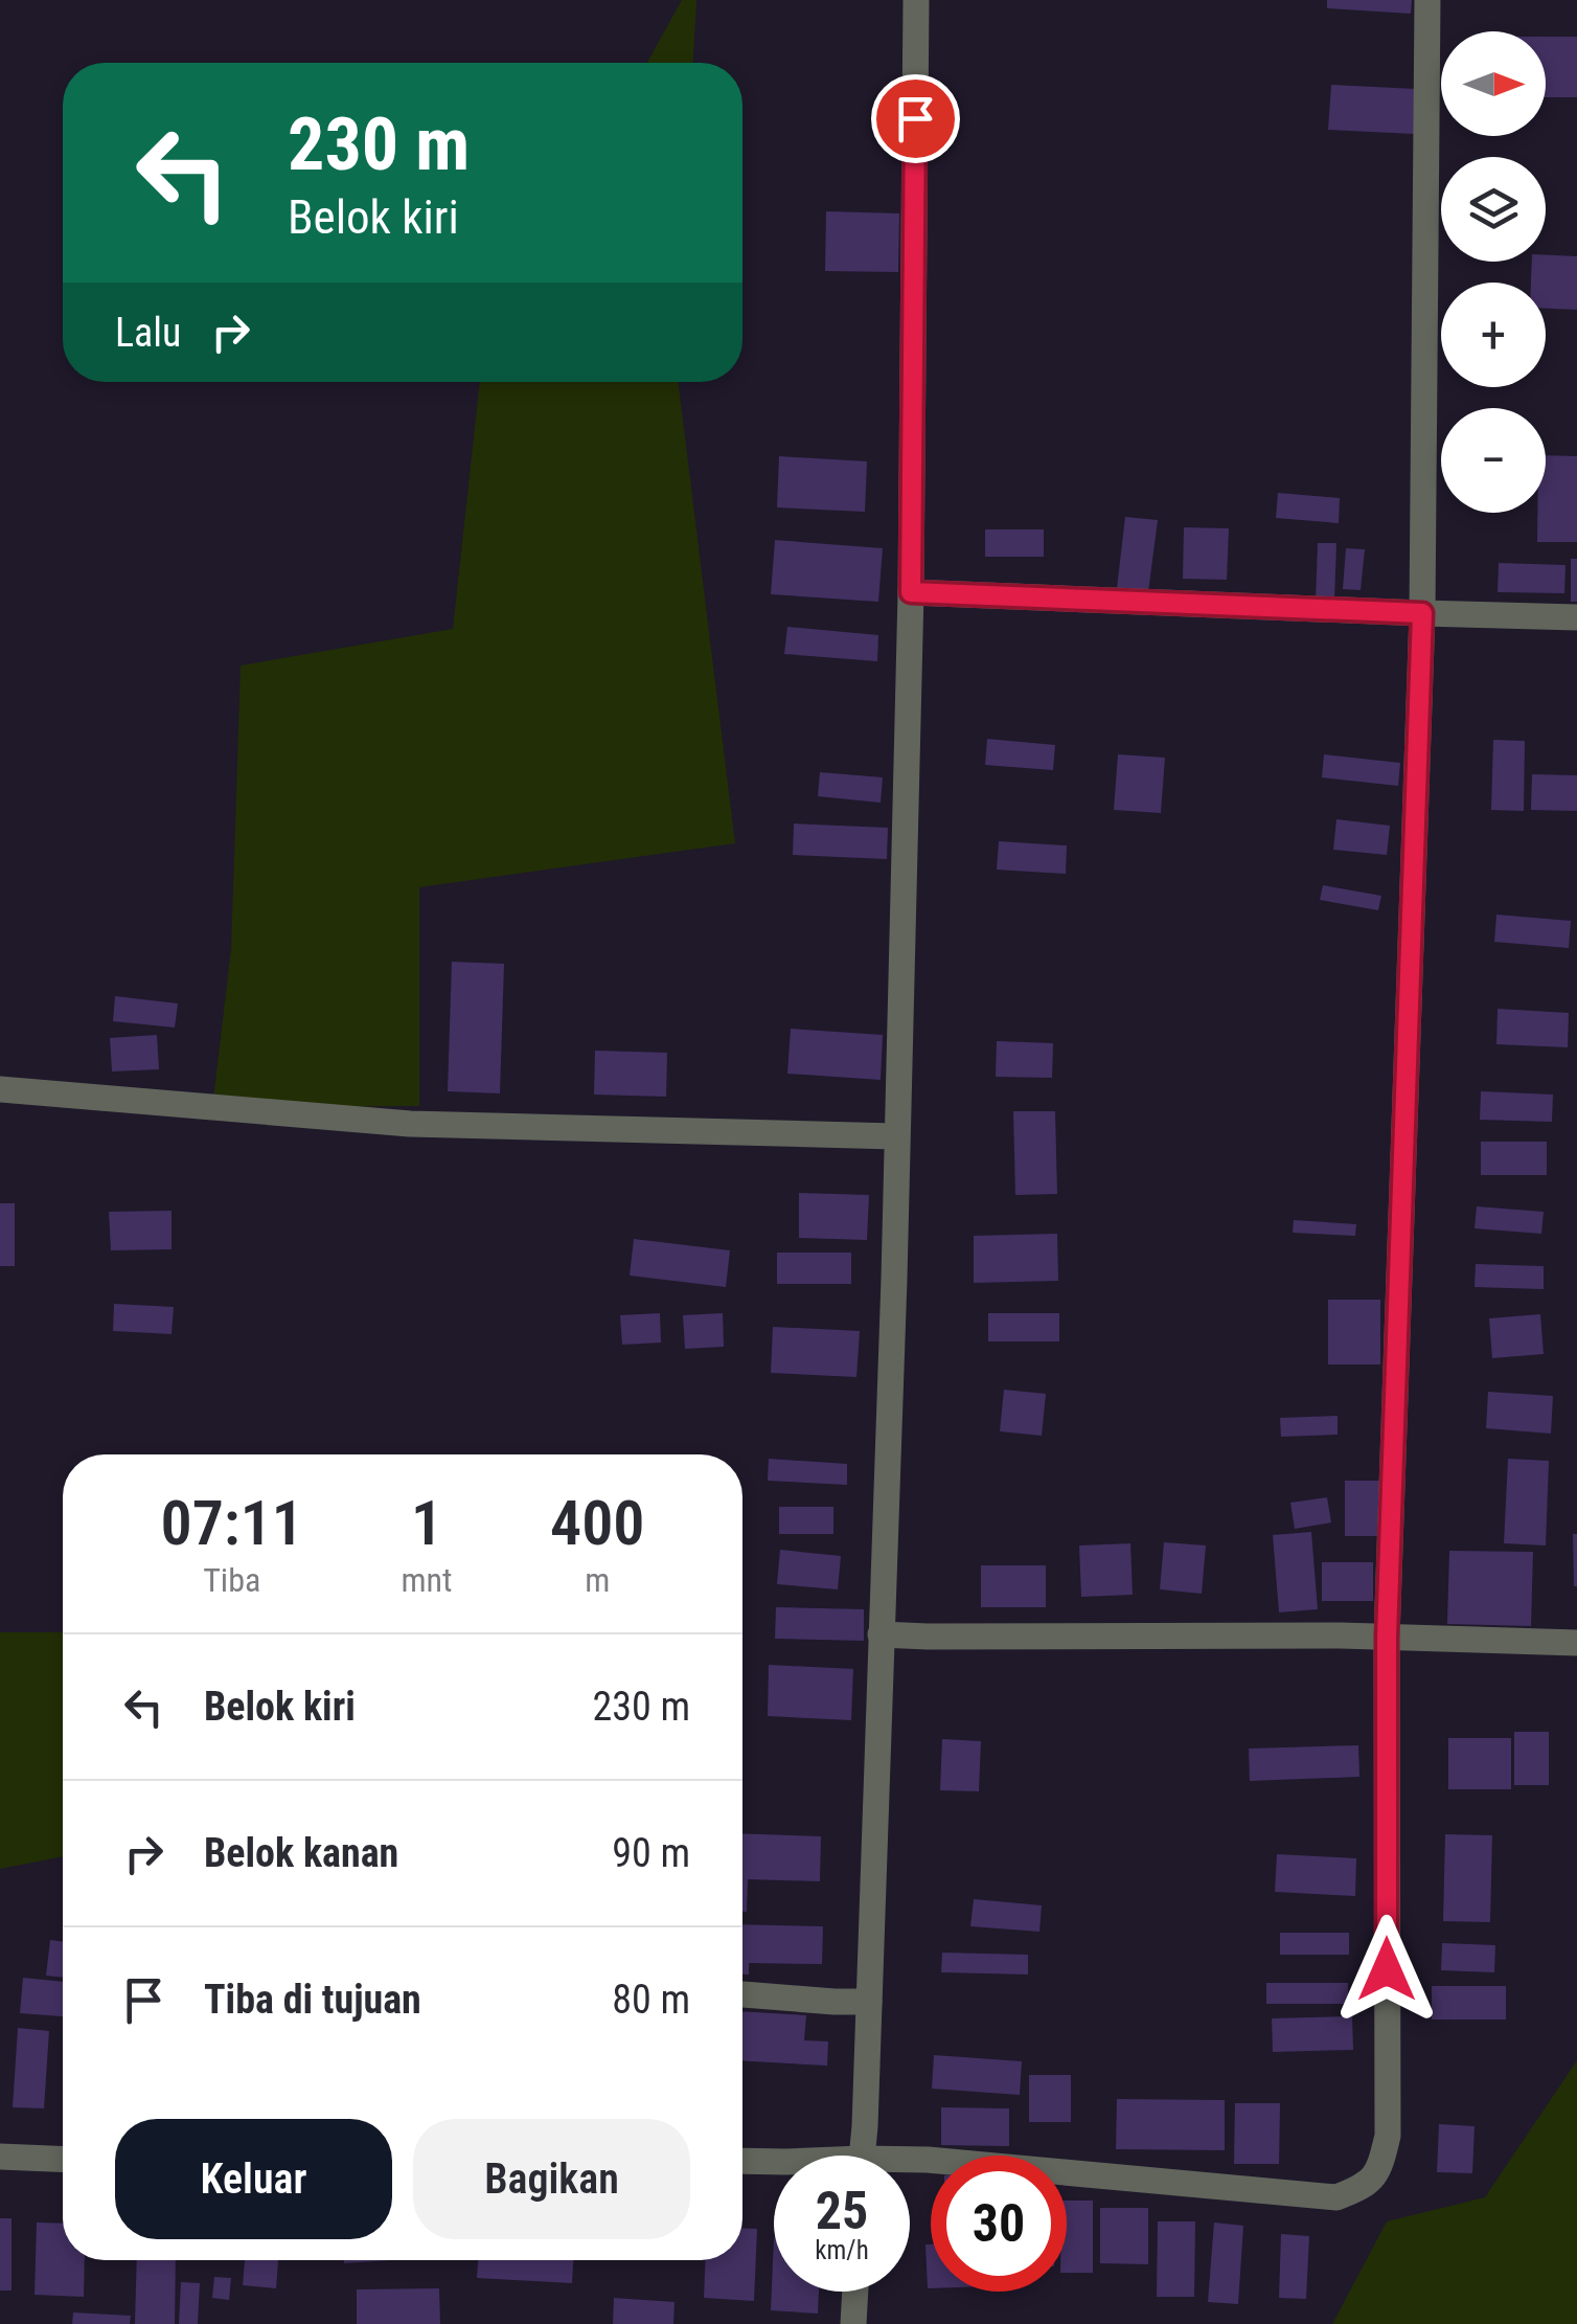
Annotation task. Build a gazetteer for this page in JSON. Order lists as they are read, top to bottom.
{
  "north": "right",
  "page": {
    "map_buttons": ["+", "−"],
    "turn": ["230 m", "Belok kiri"],
    "then": "Lalu",
    "eta": [
      "07:11",
      "Tiba",
      "1",
      "mnt",
      "400",
      "m"
    ],
    "list": [
      {
        "name": "Belok kiri",
        "value": "230 m"
      },
      {
        "name": "Belok kanan",
        "value": "90 m"
      },
      {
        "name": "Tiba di tujuan",
        "value": "80 m"
      }
    ],
    "buttons": ["Keluar", "Bagikan"],
    "speed": "25 km/h",
    "limit": "30"
  }
}
